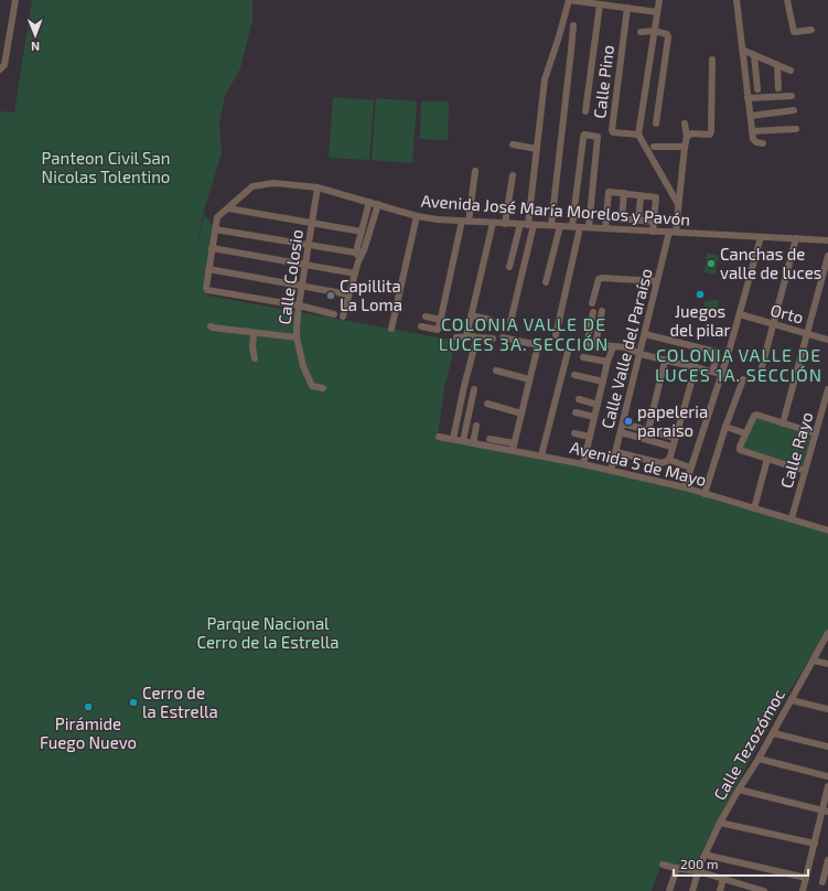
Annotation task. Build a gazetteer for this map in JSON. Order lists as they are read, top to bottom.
{
  "streets": {
    "street": [
      "Calle Pino",
      "Avenida José María Morelos y Pavón",
      "Calle Colosio",
      "Orto",
      "Calle Valle del Paraíso",
      "Calle Rayo",
      "Avenida 5 de Mayo",
      "Calle Tezozómoc"
    ]
  },
  "crossings": [
    ["Avenida José María Morelos y Pavón", "Calle Colosio"],
    ["Avenida José María Morelos y Pavón", "Calle Valle del Paraíso"],
    ["Calle Valle del Paraíso", "Avenida 5 de Mayo"],
    ["Calle Rayo", "Avenida 5 de Mayo"]
  ],
  "districts": ["COLONIA VALLE DE LUCES 3A. SECCIÓN", "COLONIA VALLE DE LUCES 1A. SECCIÓN"],
  "parks": ["Panteon Civil San Nicolas Tolentino", "Parque Nacional Cerro de la Estrella"],
  "places": [
    "Canchas de valle de luces",
    "Juegos del pilar",
    "Capillita La Loma",
    "papeleria paraiso",
    "Cerro de la Estrella",
    "Pirámide Fuego Nuevo"
  ],
  "scale_bar": "200 m",
  "north": "bottom"
}
